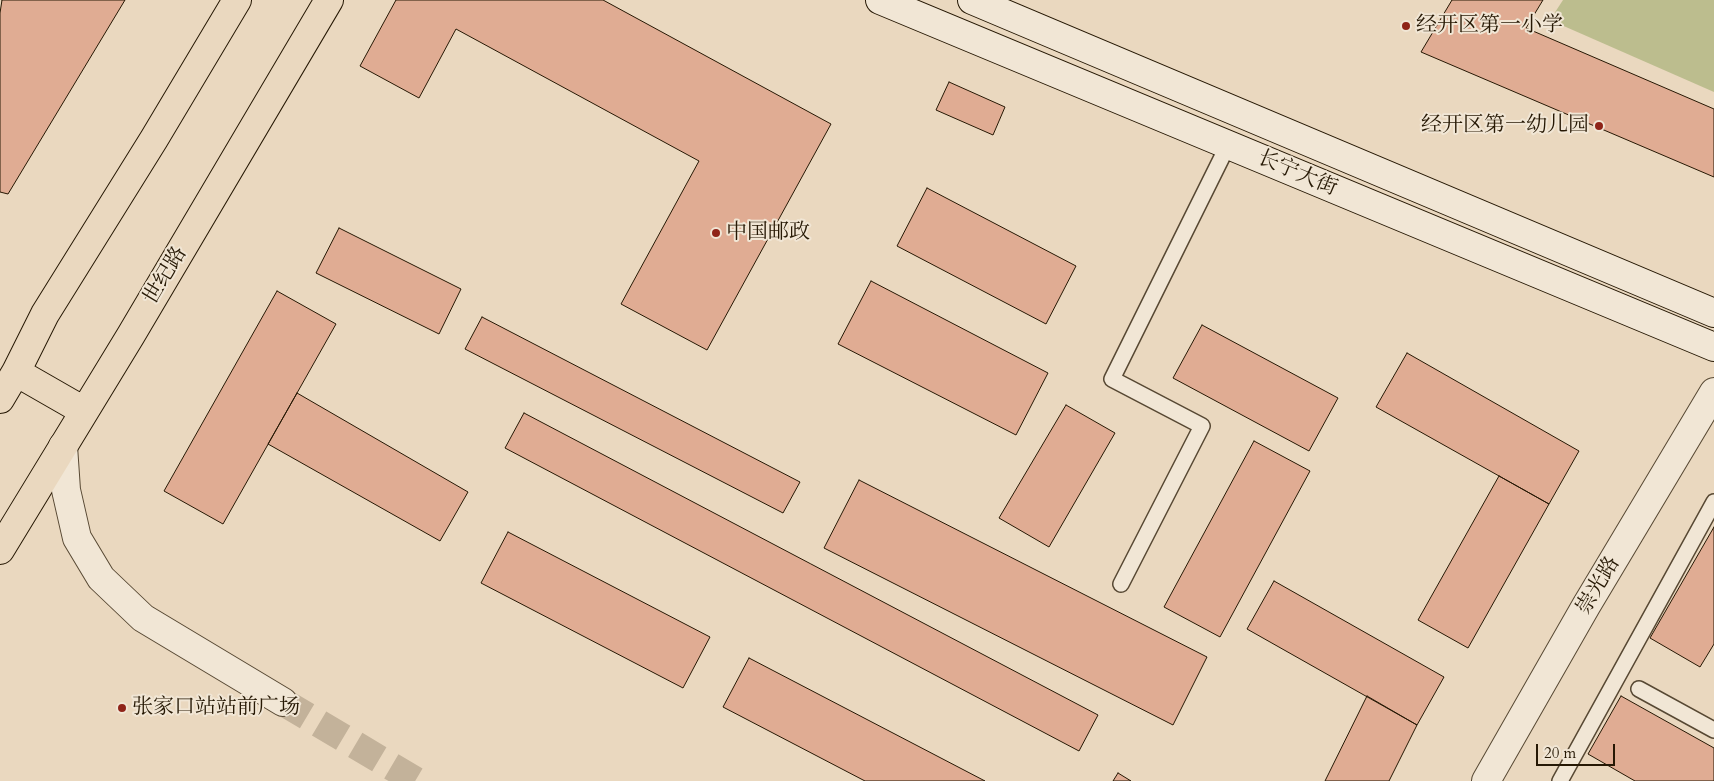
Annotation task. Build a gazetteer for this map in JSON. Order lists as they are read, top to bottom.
{
  "streets": {
    "main road": ["长宁大街", "世纪路", "崇光路"]
  },
  "places": [
    "经开区第一小学",
    "经开区第一幼儿园",
    "中国邮政",
    "张家口站站前广场"
  ],
  "scale_bar": "20 m"
}
